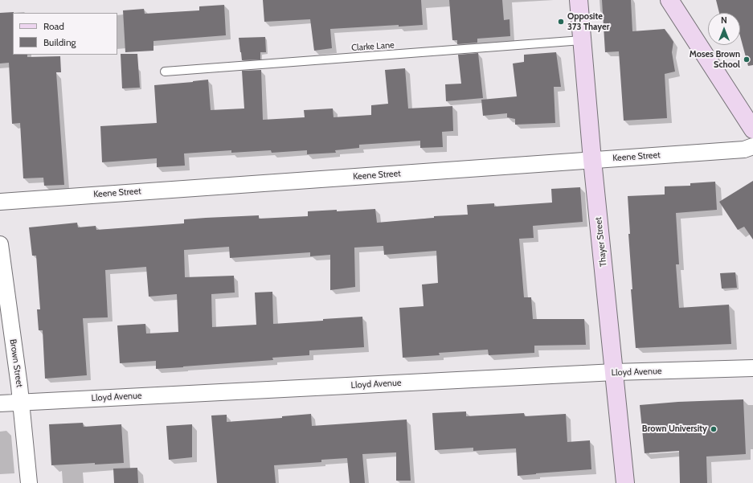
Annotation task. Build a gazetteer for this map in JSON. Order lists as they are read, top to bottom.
{
  "streets": {
    "street": [
      "Keene Street",
      "Thayer Street",
      "Brown Street",
      "Lloyd Avenue"
    ],
    "lane": ["Clarke Lane"]
  },
  "crossings": [
    ["Clarke Lane", "Thayer Street"],
    ["Keene Street", "Thayer Street"],
    ["Thayer Street", "Lloyd Avenue"],
    ["Brown Street", "Lloyd Avenue"]
  ],
  "places": ["Opposite 373 Thayer", "Moses Brown School", "Brown University"],
  "legend": ["Road", "Building"],
  "north": "top"
}
